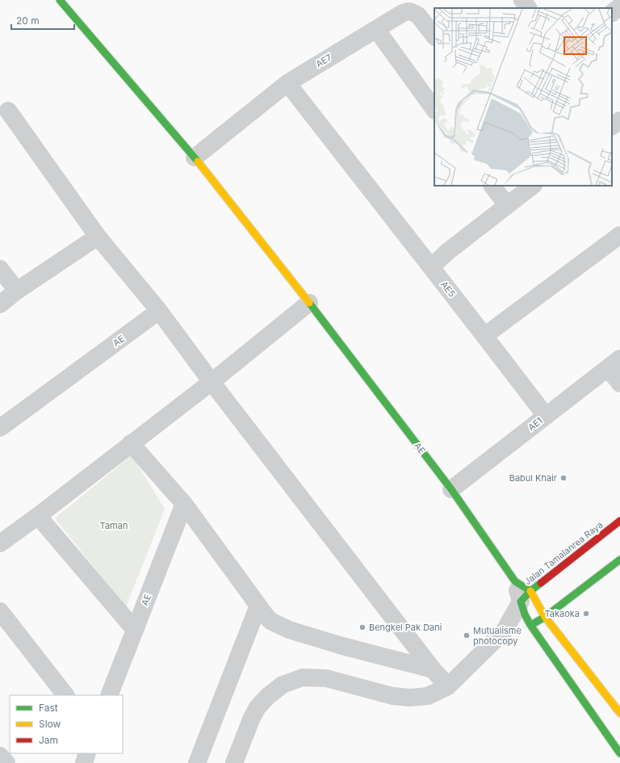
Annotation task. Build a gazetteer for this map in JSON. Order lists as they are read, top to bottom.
{
  "streets": {
    "street": [
      "AE7",
      "AE5",
      "AE",
      "AE1",
      "Jalan Tamalanrea Raya"
    ]
  },
  "crossings": [
    ["AE7", "AE5"],
    ["AE7", "AE"],
    ["AE5", "AE1"],
    ["AE", "AE1"]
  ],
  "parks": ["Taman"],
  "places": [
    "Babul Khair",
    "Takaoka",
    "Bengkel Pak Dani",
    "Mutualisme photocopy"
  ],
  "legend": ["Fast", "Slow", "Jam"],
  "scale_bar": "20 m"
}
